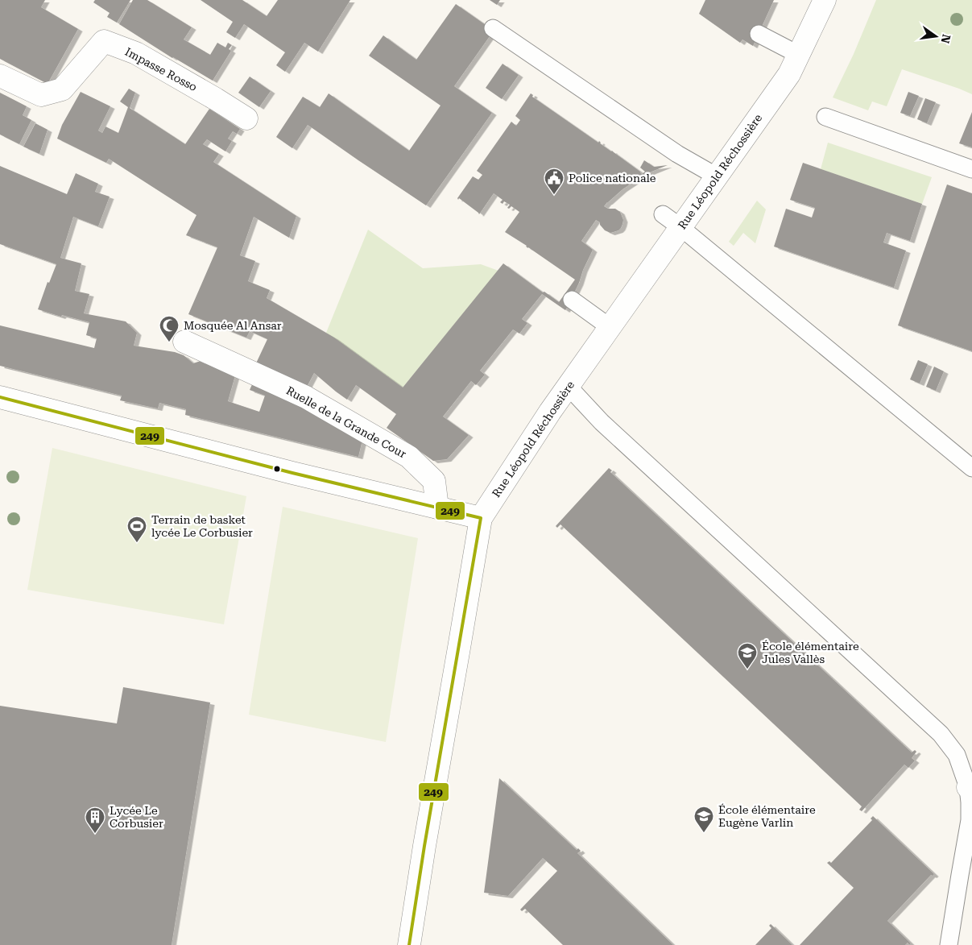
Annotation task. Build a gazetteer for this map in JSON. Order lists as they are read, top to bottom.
{
  "streets": {
    "street": ["Impasse Rosso", "Rue Léopold Réchossière", "Ruelle de la Grande Cour"]
  },
  "places": {
    "public building": ["Police nationale"],
    "mosque": ["Mosquée Al Ansar"],
    "sports": ["Terrain de basket lycée Le Corbusier"],
    "school or university": ["École élémentaire Jules Vallès", "École élémentaire Eugène Varlin"],
    "building": ["Lycée Le Corbusier"]
  },
  "lines": ["transit line 249"],
  "north": "right"
}
